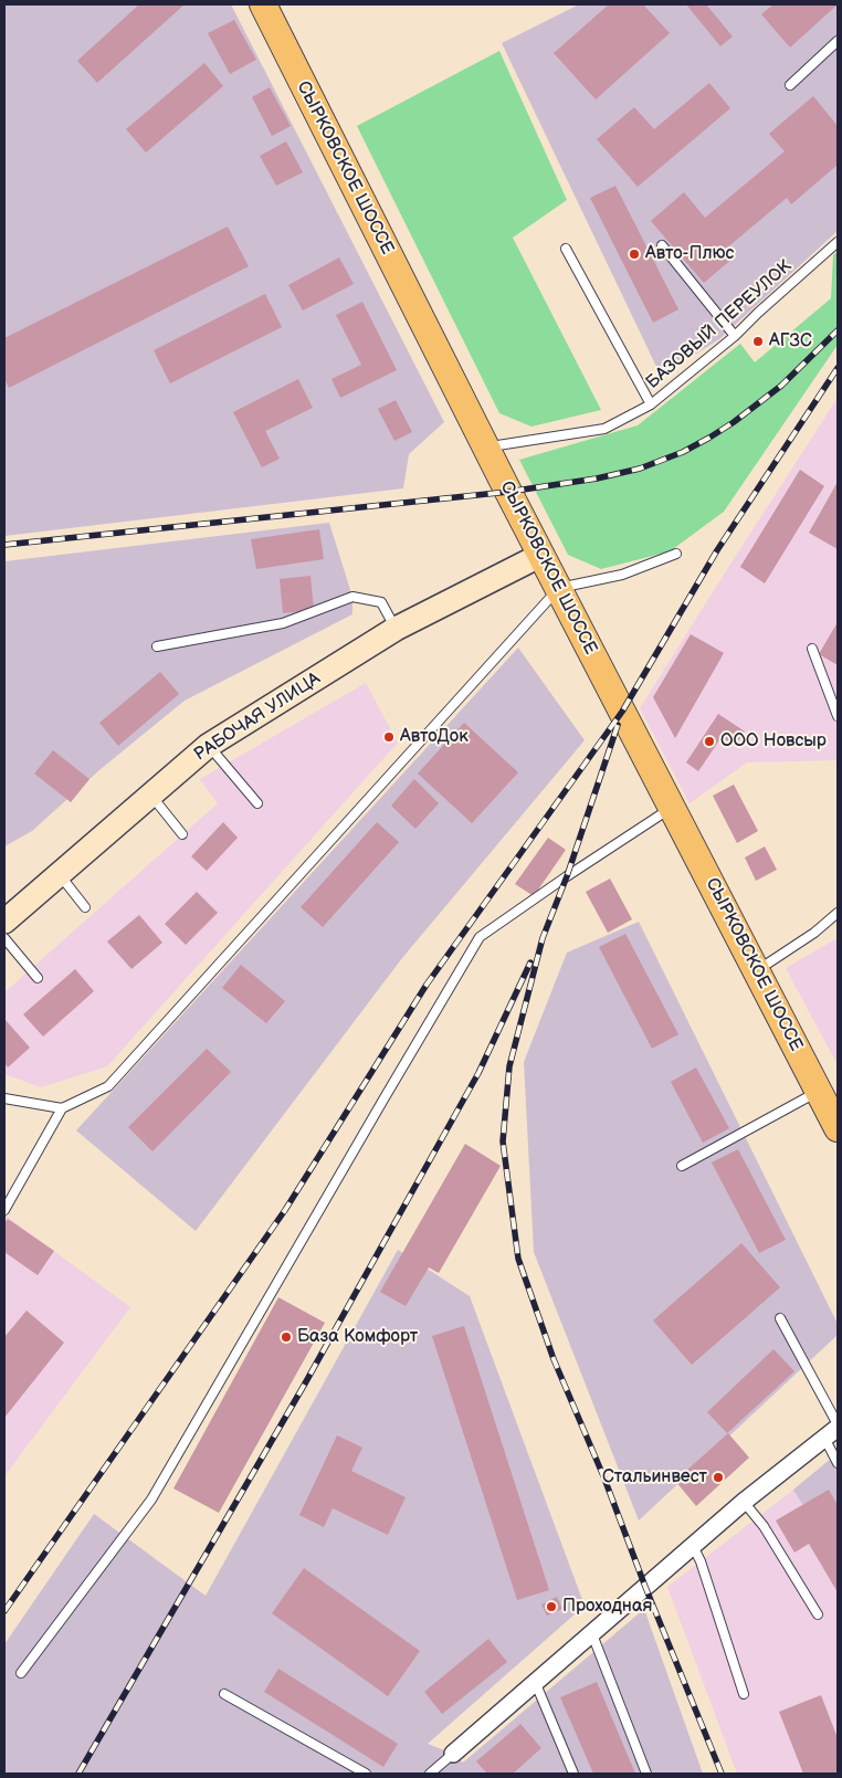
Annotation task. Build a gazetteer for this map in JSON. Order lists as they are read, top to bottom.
{
  "streets": {
    "main road": ["СЫРКОВСКОЕ ШОССЕ", "РАБОЧАЯ УЛИЦА"],
    "lane": ["БАЗОВЫЙ ПЕРЕУЛОК"]
  },
  "crossings": [
    ["СЫРКОВСКОЕ ШОССЕ", "БАЗОВЫЙ ПЕРЕУЛОК"],
    ["СЫРКОВСКОЕ ШОССЕ", "РАБОЧАЯ УЛИЦА"]
  ],
  "places": [
    "Авто-Плюс",
    "АГЗС",
    "АвтоДок",
    "ООО Новсыр",
    "База Комфорт",
    "Стальинвест",
    "Проходная"
  ]
}
